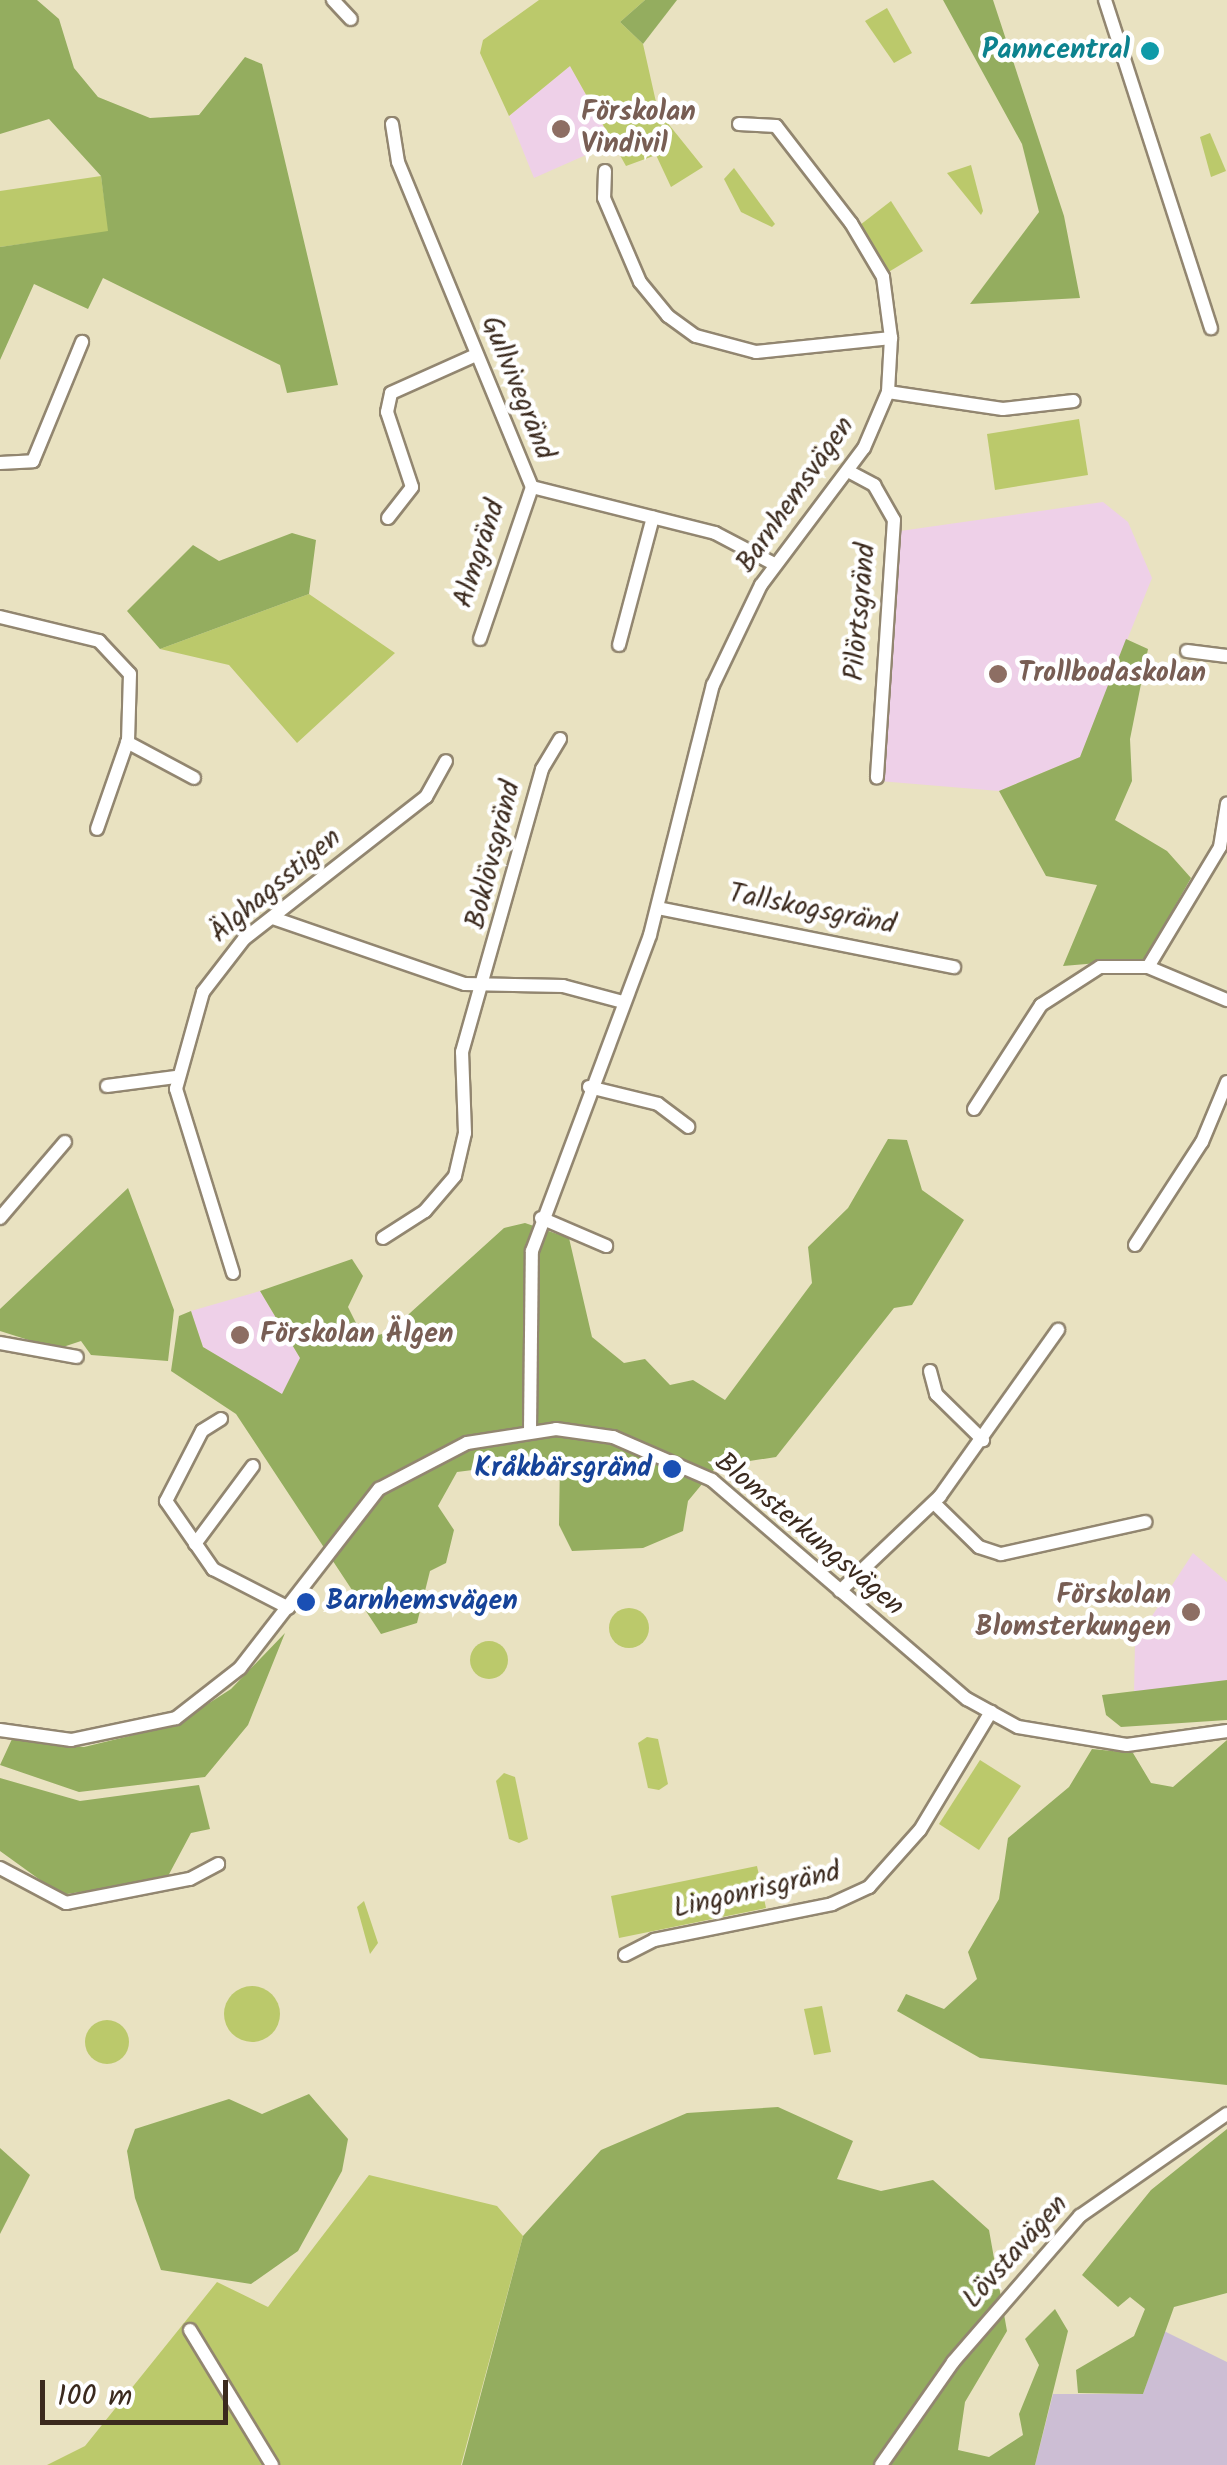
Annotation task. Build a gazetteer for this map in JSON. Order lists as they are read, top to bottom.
{
  "streets": {
    "street": [
      "Gullvivegränd",
      "Barnhemsvägen",
      "Almgränd",
      "Pilörtsgränd",
      "Boklövsgränd",
      "Älghagsstigen",
      "Tallskogsgränd",
      "Blomsterkungsvägen",
      "Lingonrisgränd",
      "Lövstavägen"
    ]
  },
  "crossings": [
    ["Gullvivegränd", "Barnhemsvägen"],
    ["Gullvivegränd", "Almgränd"],
    ["Barnhemsvägen", "Pilörtsgränd"],
    ["Barnhemsvägen", "Tallskogsgränd"],
    ["Barnhemsvägen", "Blomsterkungsvägen"],
    ["Blomsterkungsvägen", "Lingonrisgränd"]
  ],
  "places": [
    "Panncentral",
    "Förskolan Vindivil",
    "Trollbodaskolan",
    "Förskolan Älgen",
    "Kråkbärsgränd",
    "Barnhemsvägen",
    "Förskolan Blomsterkungen"
  ],
  "scale_bar": "100 m"
}
